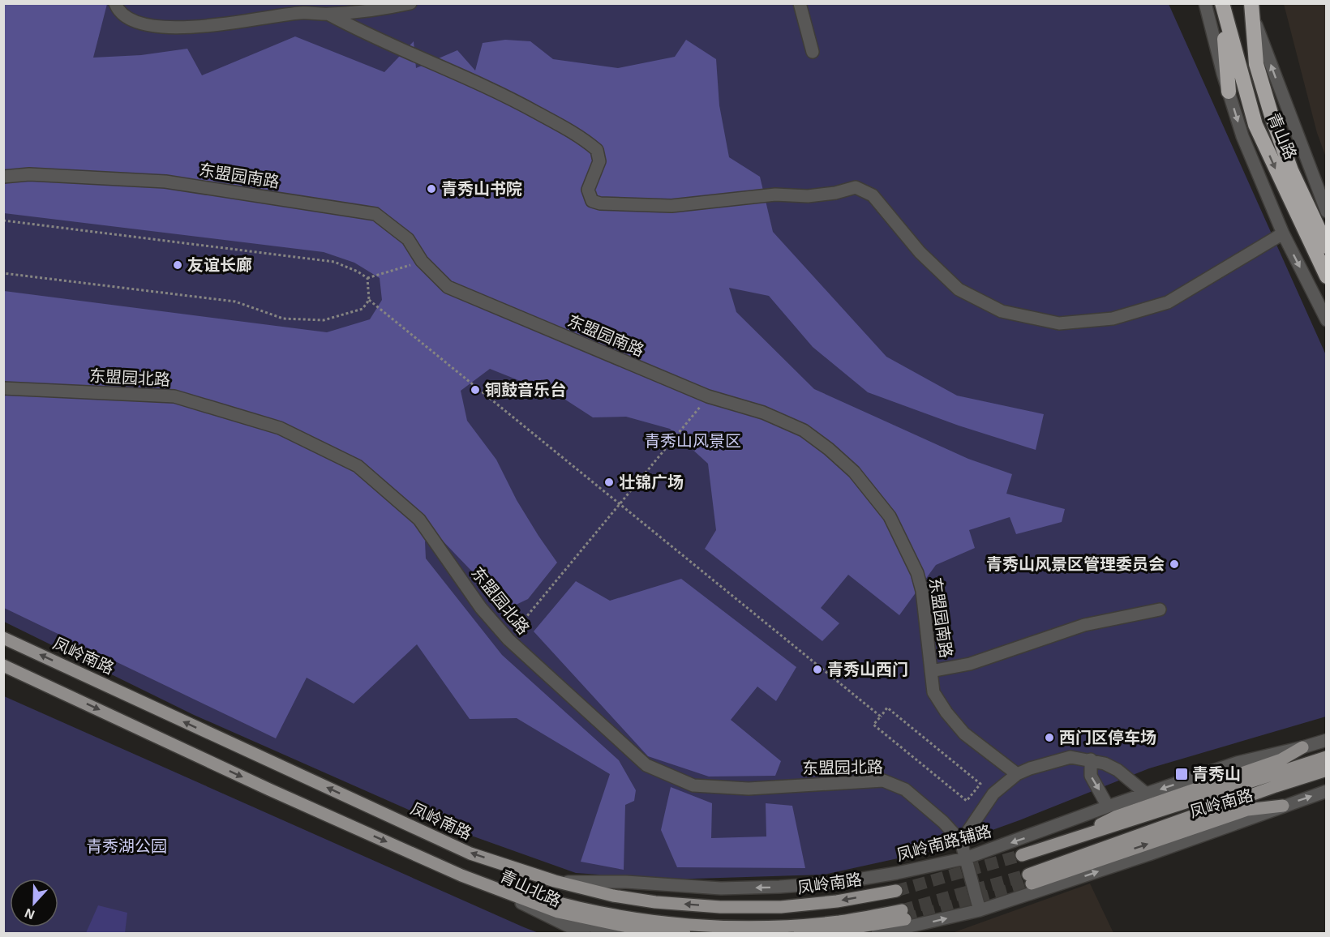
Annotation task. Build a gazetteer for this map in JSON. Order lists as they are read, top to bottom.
{
  "streets": {
    "highway": ["青山路"],
    "main road": ["凤岭南路"],
    "street": [
      "东盟园南路",
      "东盟园北路",
      "凤岭南路辅路",
      "青山北路"
    ]
  },
  "crossings": [
    ["凤岭南路", "凤岭南路辅路"]
  ],
  "parks": ["青秀山风景区", "青秀湖公园"],
  "places": {
    "other": [
      "青秀山书院",
      "友谊长廊",
      "铜鼓音乐台",
      "壮锦广场",
      "青秀山风景区管理委员会",
      "青秀山西门",
      "西门区停车场"
    ],
    "transit": ["青秀山"]
  },
  "north": "bottom"
}
